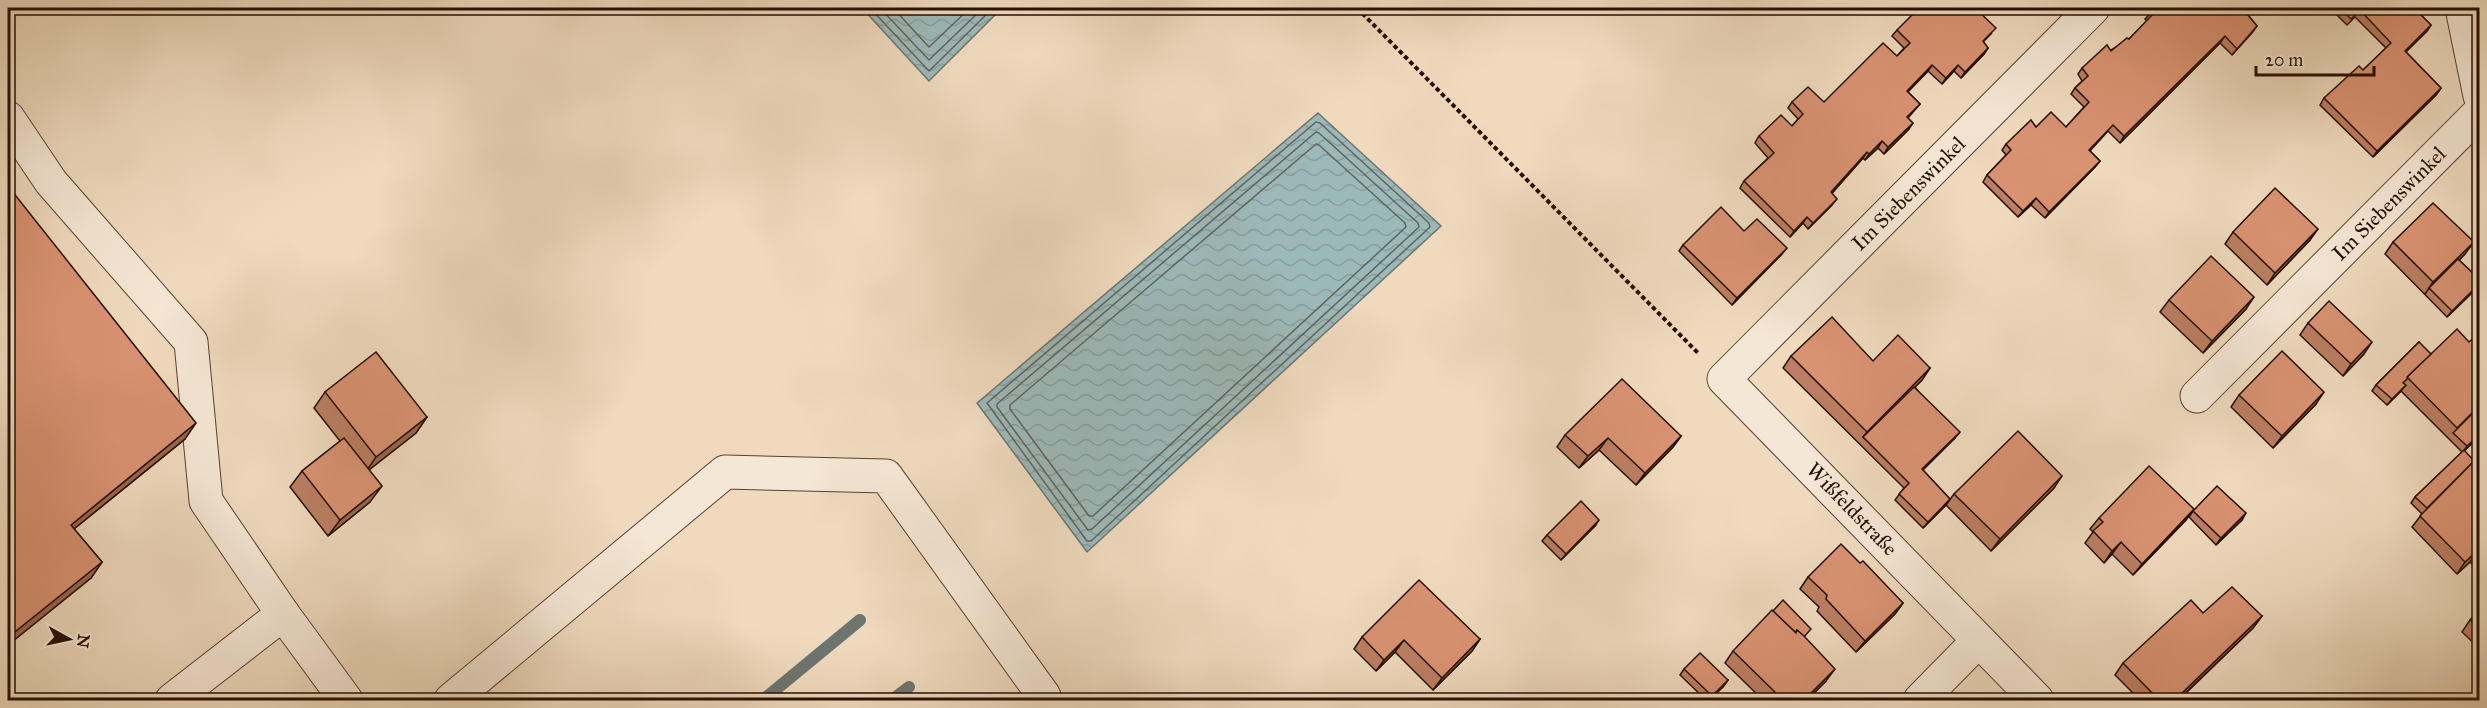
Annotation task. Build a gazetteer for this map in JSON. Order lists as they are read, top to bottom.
{
  "streets": {
    "street": ["Im Siebenswinkel", "Wißfeldstraße"]
  },
  "crossings": [
    ["Im Siebenswinkel", "Wißfeldstraße"]
  ],
  "scale_bar": "20 m",
  "north": "right"
}
